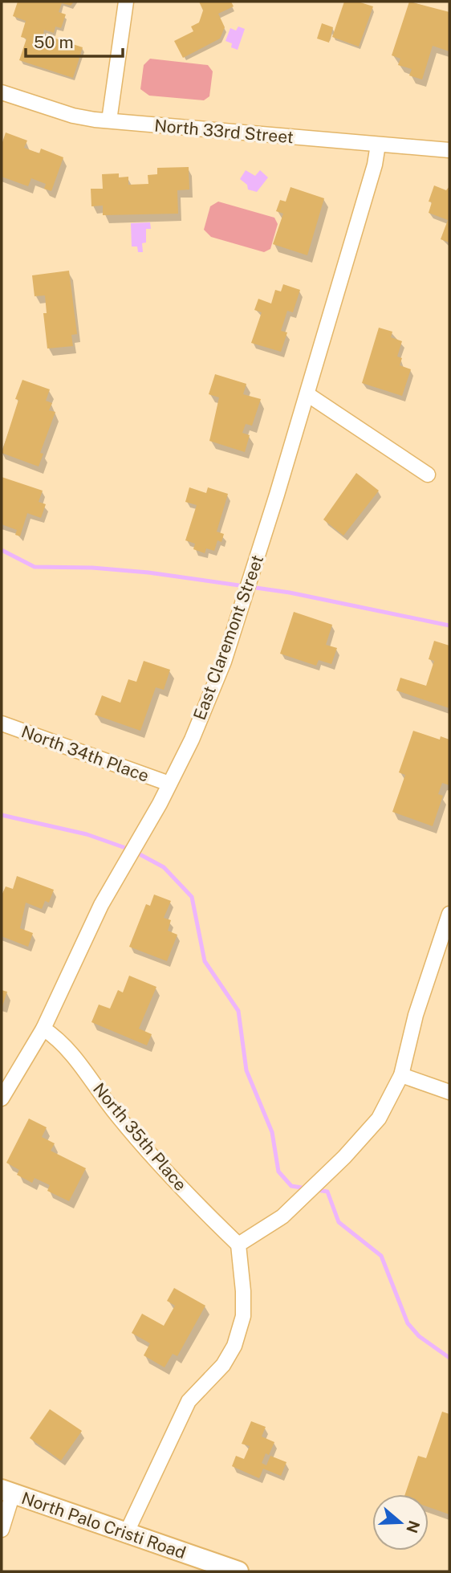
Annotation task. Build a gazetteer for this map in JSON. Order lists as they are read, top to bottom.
{
  "streets": {
    "street": [
      "North 33rd Street",
      "East Claremont Street",
      "North 34th Place",
      "North 35th Place",
      "North Palo Cristi Road"
    ]
  },
  "crossings": [
    ["North 33rd Street", "East Claremont Street"],
    ["East Claremont Street", "North 34th Place"],
    ["East Claremont Street", "North 35th Place"]
  ],
  "scale_bar": "50 m",
  "north": "right"
}
